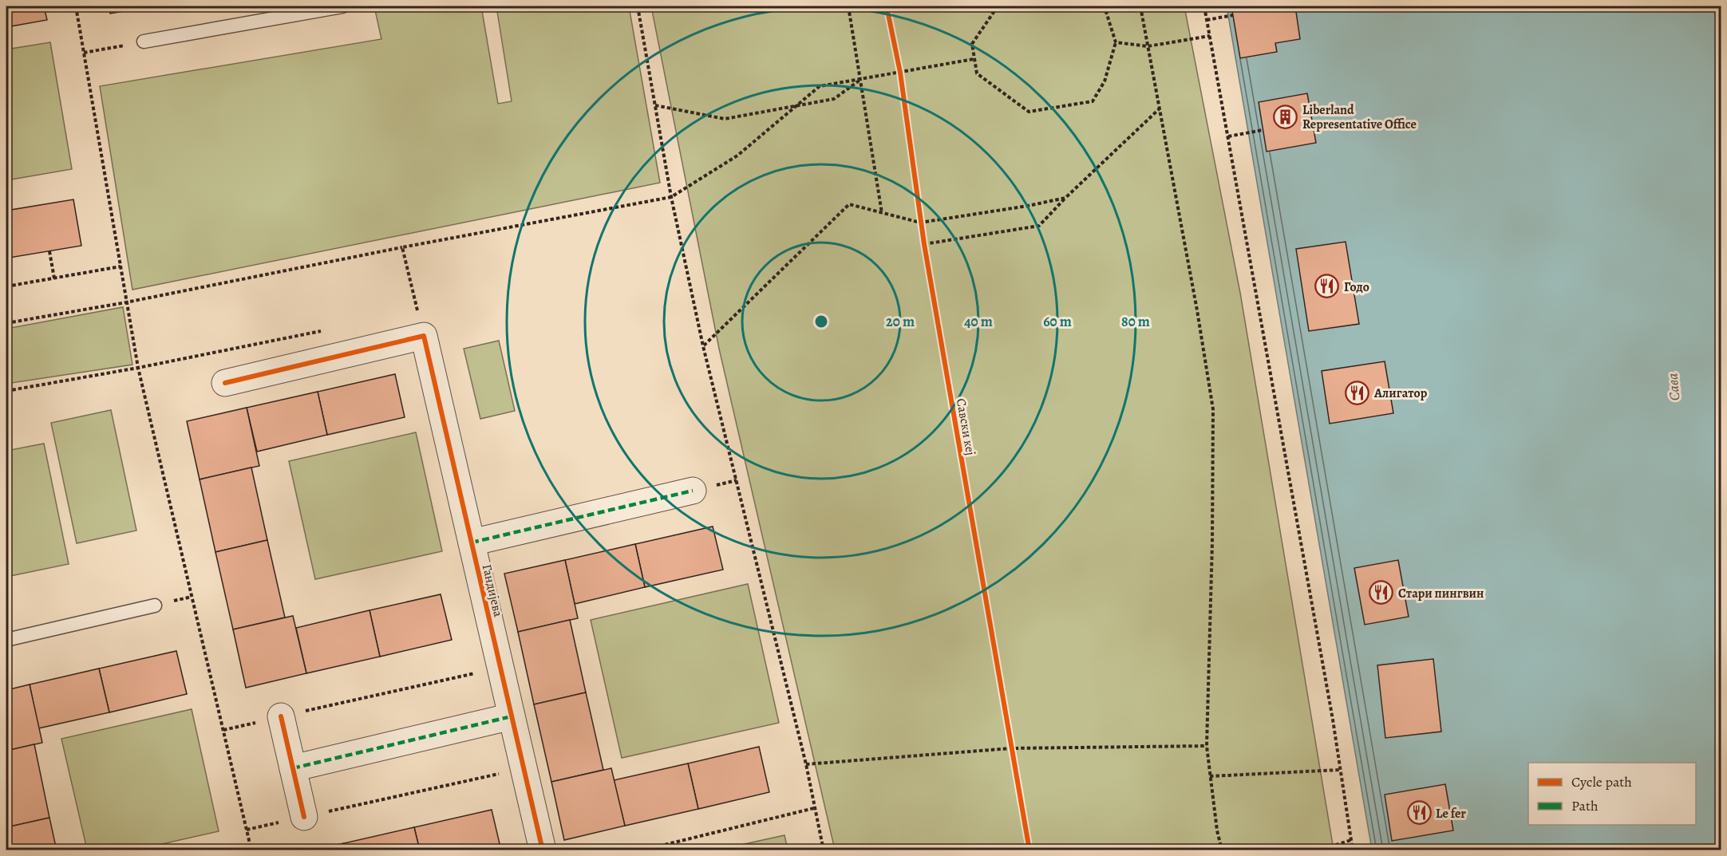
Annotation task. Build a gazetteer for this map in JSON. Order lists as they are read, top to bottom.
{
  "streets": {
    "street": ["Гандијева"],
    "cycle path": ["Савски кеј"]
  },
  "water": ["Сава"],
  "places": {
    "building": ["Liberland Representative Office"],
    "restaurant": [
      "Годо",
      "Алигатор",
      "Стари пингвин",
      "Le fer"
    ]
  },
  "legend": ["Cycle path", "Path"],
  "rings": [
    "20 m",
    "40 m",
    "60 m",
    "80 m"
  ]
}
